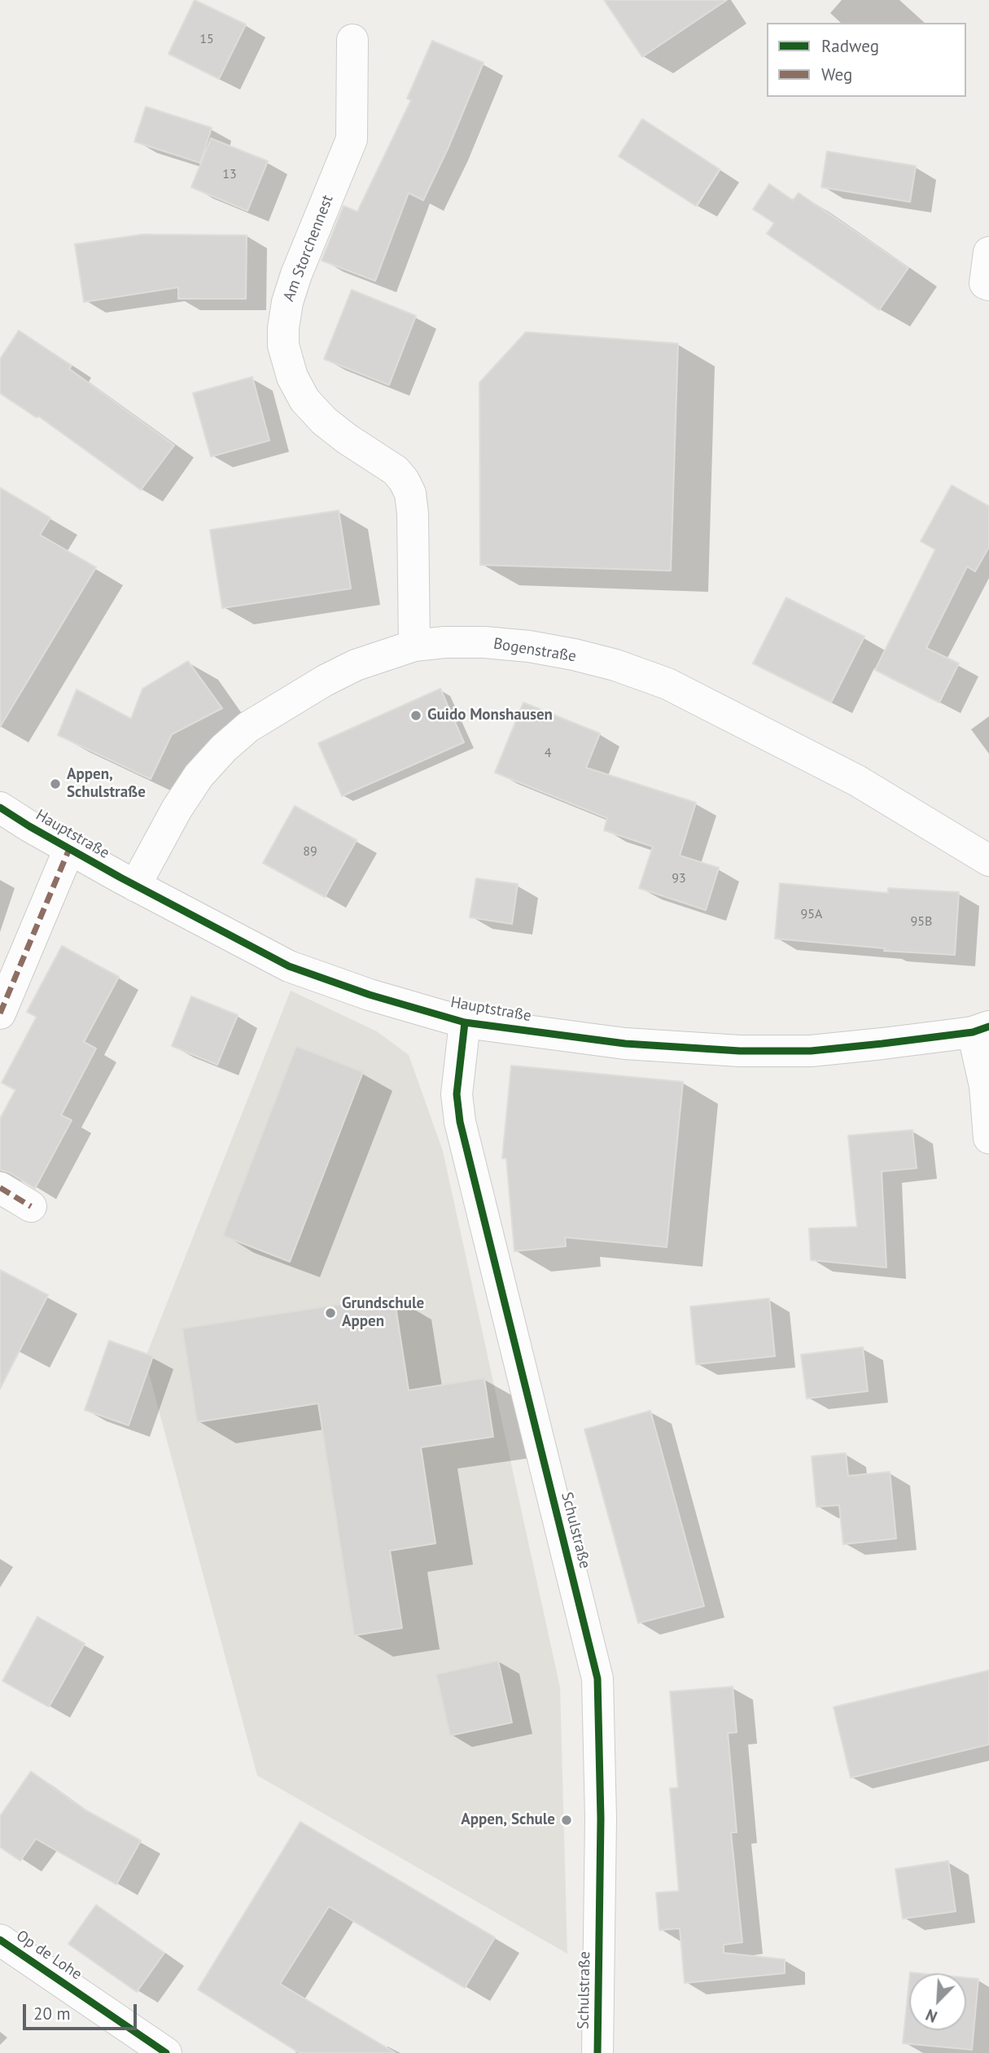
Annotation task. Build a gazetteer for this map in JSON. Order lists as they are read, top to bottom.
{
  "streets": {
    "street": [
      "Am Storchennest",
      "Bogenstraße",
      "Hauptstraße",
      "Schulstraße",
      "Op de Lohe"
    ]
  },
  "crossings": [
    ["Am Storchennest", "Bogenstraße"],
    ["Bogenstraße", "Hauptstraße"],
    ["Hauptstraße", "Schulstraße"]
  ],
  "places": [
    "Guido Monshausen",
    "Appen, Schulstraße",
    "Grundschule Appen",
    "Appen, Schule"
  ],
  "house_numbers": [
    "15",
    "13",
    "4",
    "89",
    "93",
    "95A",
    "95B"
  ],
  "legend": ["Radweg", "Weg"],
  "scale_bar": "20 m",
  "north": "bottom left"
}
